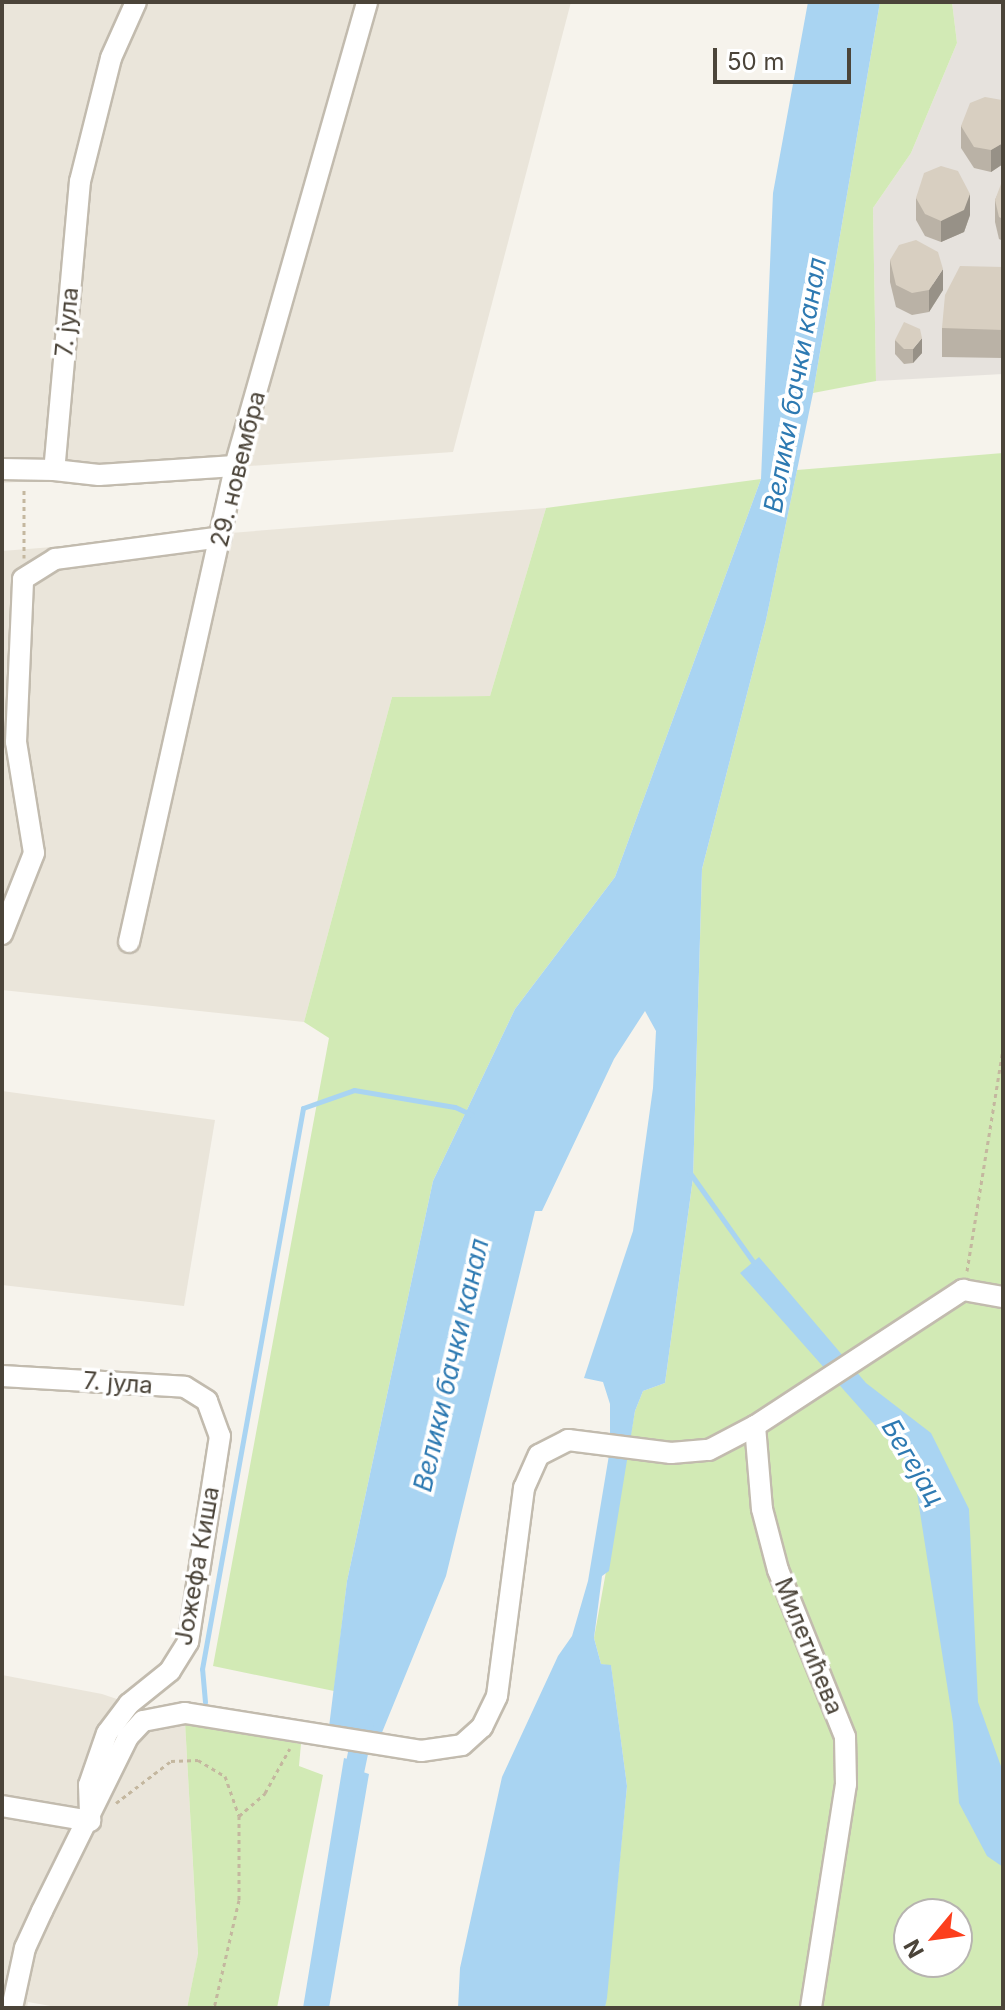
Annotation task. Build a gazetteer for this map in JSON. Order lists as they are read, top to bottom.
{
  "streets": {
    "street": [
      "7. јула",
      "29. новембра",
      "Јожефа Киша",
      "Милетићева"
    ]
  },
  "crossings": [
    ["7. јула", "Јожефа Киша"]
  ],
  "water": ["Велики бачки канал", "Бегејац"],
  "scale_bar": "50 m",
  "north": "bottom left"
}
